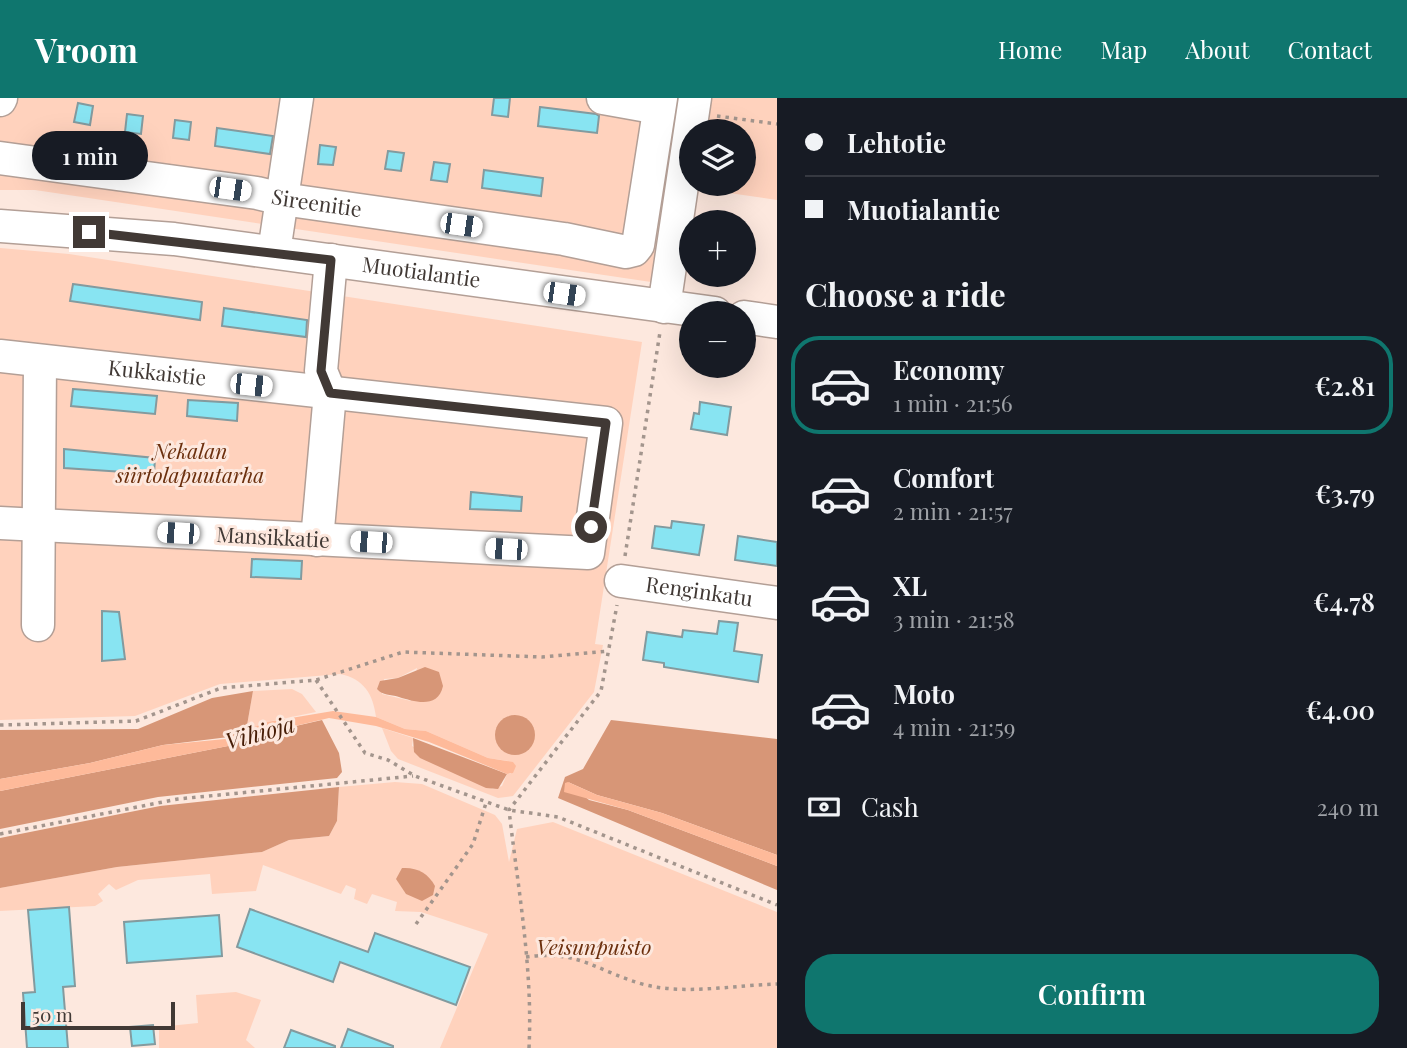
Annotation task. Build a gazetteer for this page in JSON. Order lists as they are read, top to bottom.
{
  "streets": {
    "street": [
      "Sireenitie",
      "Muotialantie",
      "Kukkaistie",
      "Mansikkatie",
      "Renginkatu"
    ]
  },
  "crossings": [
    ["Kukkaistie", "Mansikkatie"]
  ],
  "water": ["Vihioja"],
  "parks": ["Nekalan siirtolapuutarha", "Veisunpuisto"],
  "scale_bar": "50 m",
  "page": {
    "header": "Vroom",
    "nav": [
      "Home",
      "Map",
      "About",
      "Contact"
    ],
    "banner": ["Lehtotie", "Muotialantie"],
    "map_buttons": ["+", "−"],
    "bubble": "1 min",
    "heading": "Choose a ride",
    "list": [
      {
        "name": "Economy",
        "note": "1 min · 21:56",
        "value": "€2.81"
      },
      {
        "name": "Comfort",
        "note": "2 min · 21:57",
        "value": "€3.79"
      },
      {
        "name": "XL",
        "note": "3 min · 21:58",
        "value": "€4.78"
      },
      {
        "name": "Moto",
        "note": "4 min · 21:59",
        "value": "€4.00"
      }
    ],
    "pay": ["Cash", "240 m"],
    "buttons": "Confirm",
    "scale": "50 m"
  }
}
